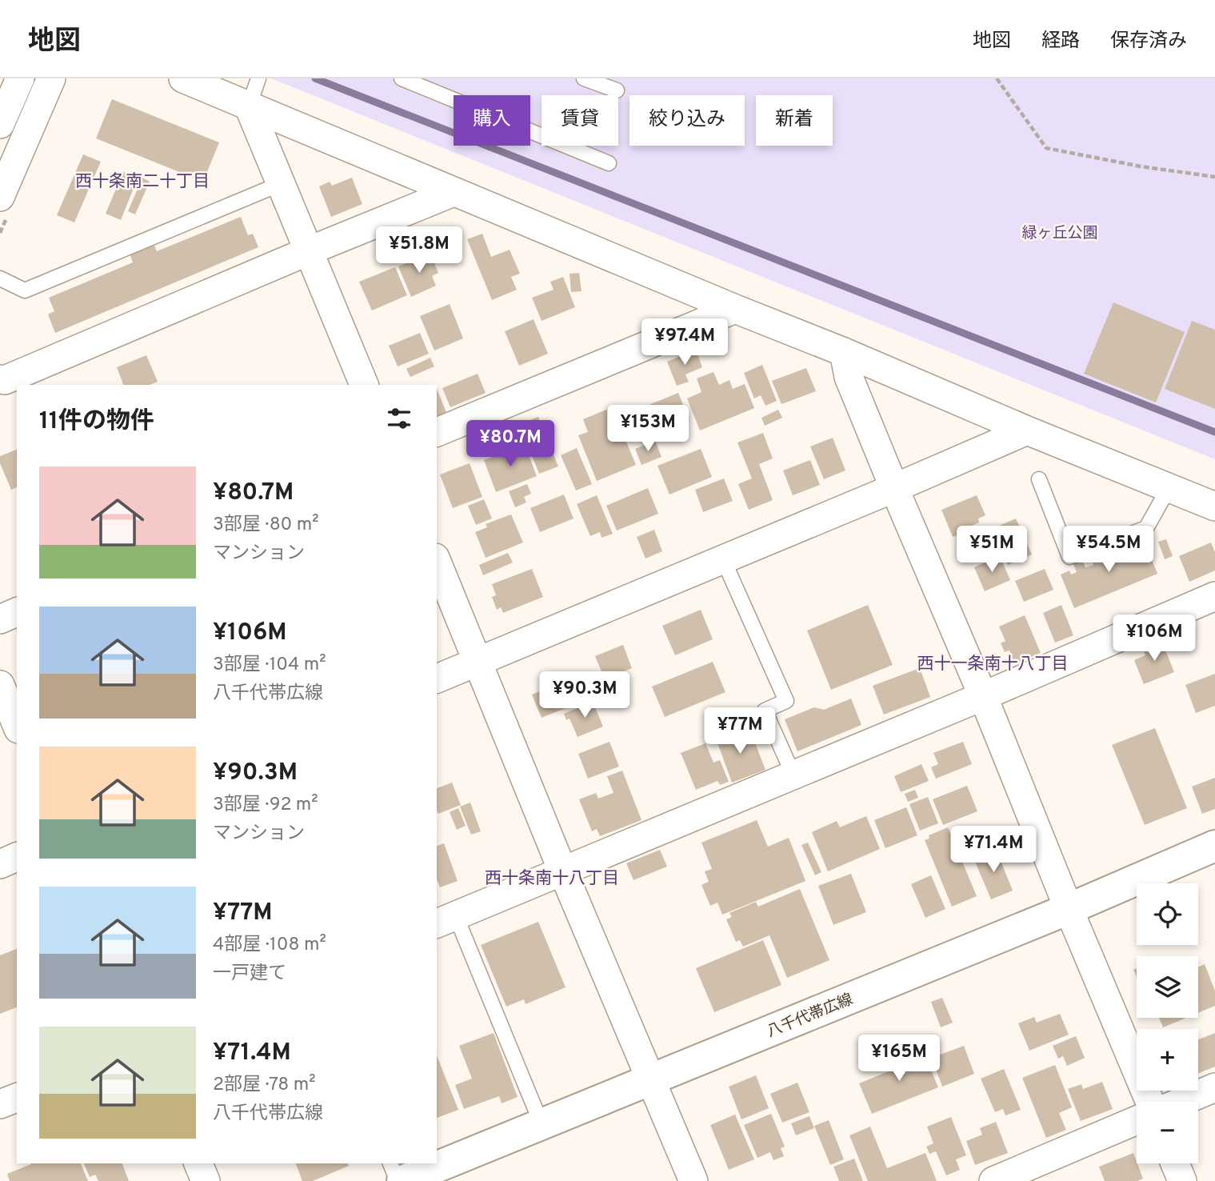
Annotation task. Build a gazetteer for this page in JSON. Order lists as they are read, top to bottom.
{
  "streets": {
    "main road": ["八千代帯広線"]
  },
  "districts": ["西十条南二十丁目", "西十一条南十八丁目", "西十条南十八丁目"],
  "parks": ["緑ヶ丘公園"],
  "page": {
    "header": "地図",
    "nav": ["地図", "経路", "保存済み"],
    "chip": [
      "購入",
      "賃貸",
      "絞り込み",
      "新着"
    ],
    "price": [
      "¥51.8M",
      "¥97.4M",
      "¥153M",
      "¥80.7M",
      "¥51M",
      "¥54.5M",
      "¥106M",
      "¥90.3M",
      "¥77M",
      "¥71.4M",
      "¥165M"
    ],
    "heading": "11件の物件",
    "list": [
      {
        "name": "¥80.7M",
        "note": "3部屋 · 80 m² · マンション"
      },
      {
        "name": "¥106M",
        "note": "3部屋 · 104 m² · 八千代帯広線"
      },
      {
        "name": "¥90.3M",
        "note": "3部屋 · 92 m² · マンション"
      },
      {
        "name": "¥77M",
        "note": "4部屋 · 108 m² · 一戸建て"
      },
      {
        "name": "¥71.4M",
        "note": "2部屋 · 78 m² · 八千代帯広線"
      }
    ],
    "map_buttons": ["+", "−"]
  }
}
